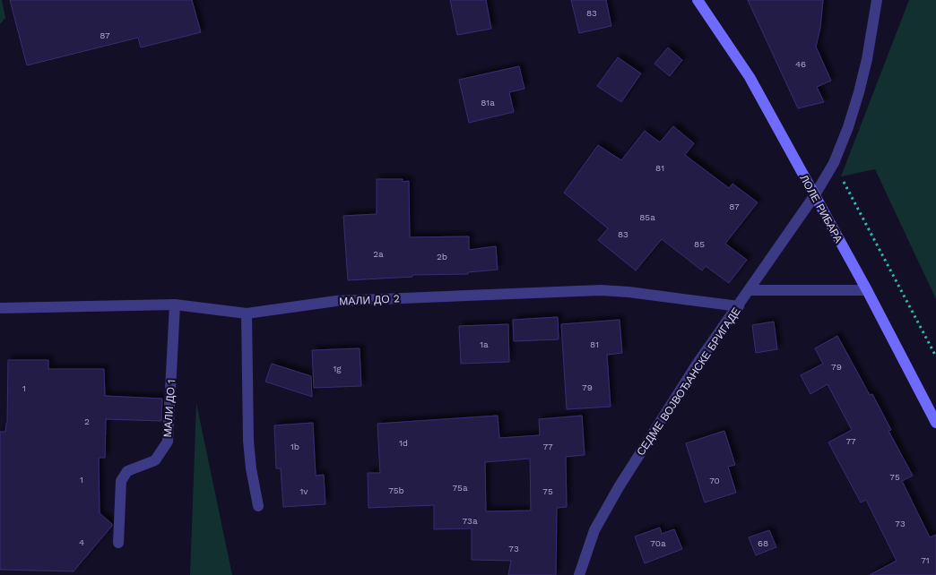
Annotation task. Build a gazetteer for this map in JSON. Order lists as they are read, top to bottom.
{
  "streets": {
    "street": [
      "ЛОЛЕ РИБАРА",
      "МАЛИ ДО 2",
      "СЕДМЕ ВОЈВОЂАНСКЕ БРИГАДЕ",
      "МАЛИ ДО 1"
    ]
  },
  "crossings": [
    ["ЛОЛЕ РИБАРА", "СЕДМЕ ВОЈВОЂАНСКЕ БРИГАДЕ"],
    ["МАЛИ ДО 2", "СЕДМЕ ВОЈВОЂАНСКЕ БРИГАДЕ"],
    ["МАЛИ ДО 2", "МАЛИ ДО 1"]
  ],
  "house_numbers": [
    "83",
    "87",
    "46",
    "81a",
    "81",
    "87",
    "85a",
    "83",
    "85",
    "2a",
    "2b",
    "1a",
    "81",
    "79",
    "1g",
    "79",
    "1",
    "2",
    "77",
    "1d",
    "1b",
    "77",
    "75",
    "1",
    "70",
    "75a",
    "75b",
    "1v",
    "75",
    "73a",
    "73",
    "4",
    "70a",
    "68",
    "73",
    "71"
  ]
}
